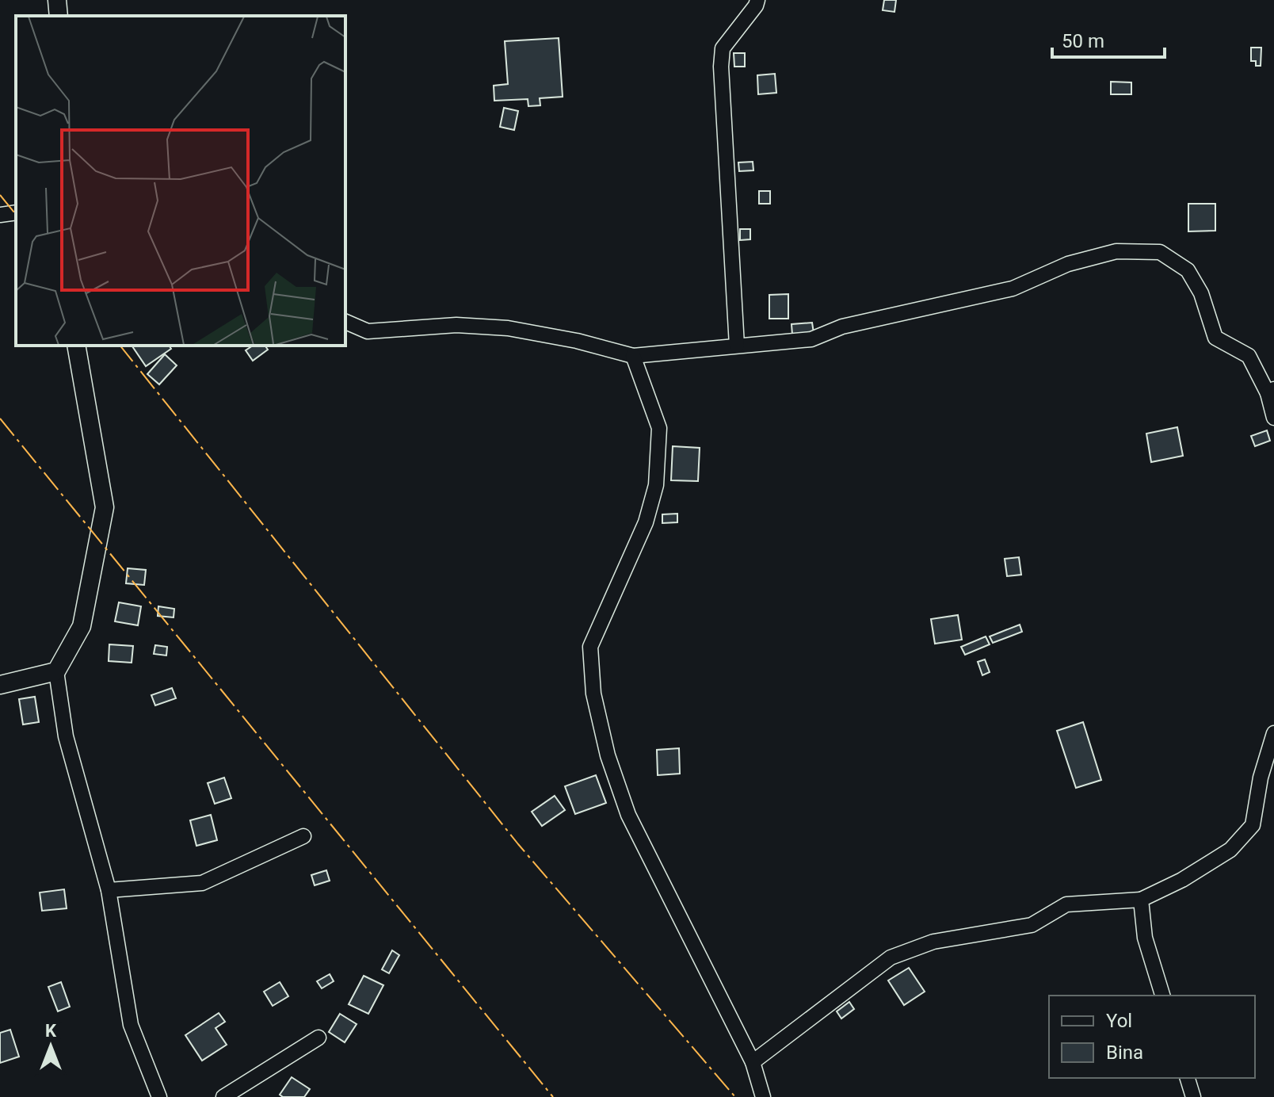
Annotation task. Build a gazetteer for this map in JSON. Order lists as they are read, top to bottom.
{
  "legend": ["Yol", "Bina"],
  "scale_bar": "50 m",
  "north": "top"
}
